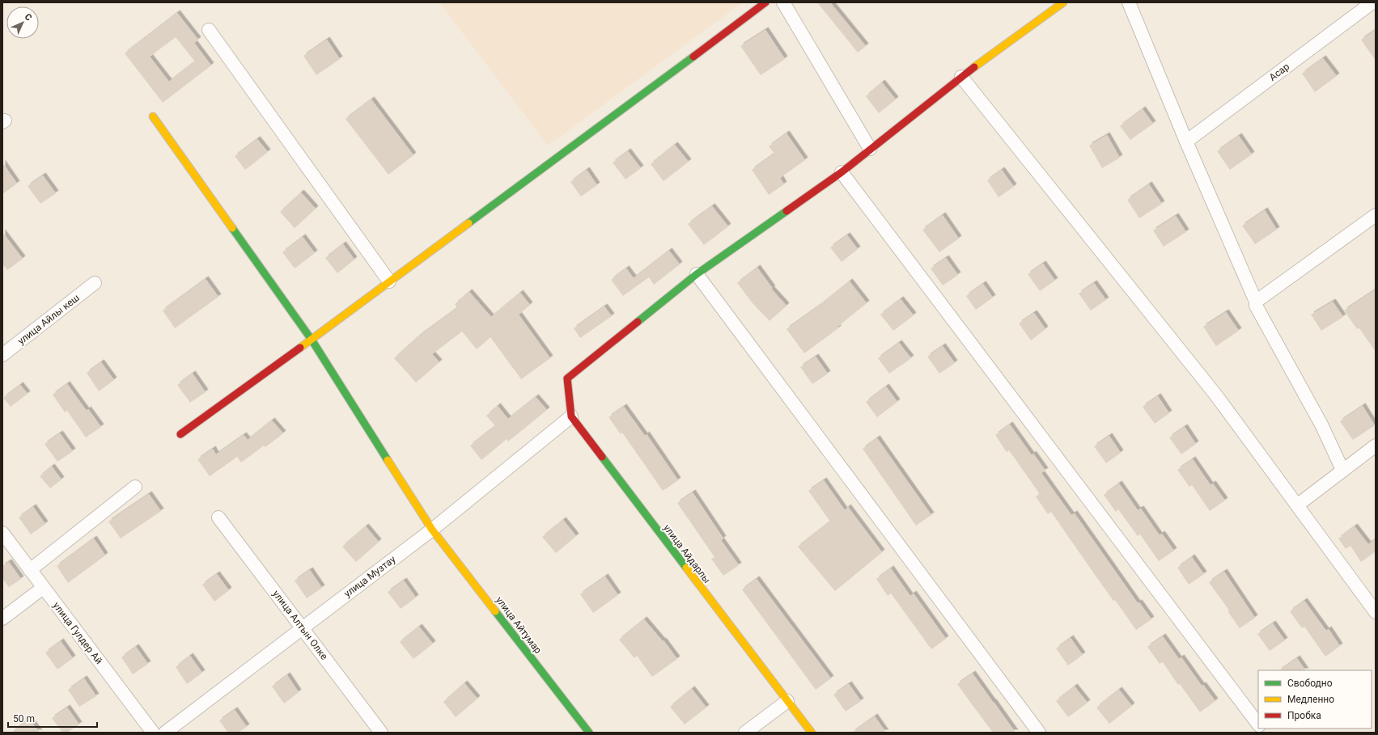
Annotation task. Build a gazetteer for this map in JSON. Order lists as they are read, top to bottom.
{
  "streets": {
    "street": [
      "Асар",
      "улица Айлы кеш",
      "улица Айдарлы",
      "улица Музтау",
      "улица Алтын Олке",
      "улица Айтумар",
      "улица Гулдер Ай"
    ]
  },
  "crossings": [
    ["улица Айдарлы", "улица Музтау"],
    ["улица Музтау", "улица Алтын Олке"],
    ["улица Музтау", "улица Айтумар"]
  ],
  "legend": ["Свободно", "Медленно", "Пробка"],
  "scale_bar": "50 m",
  "north": "top right"
}
